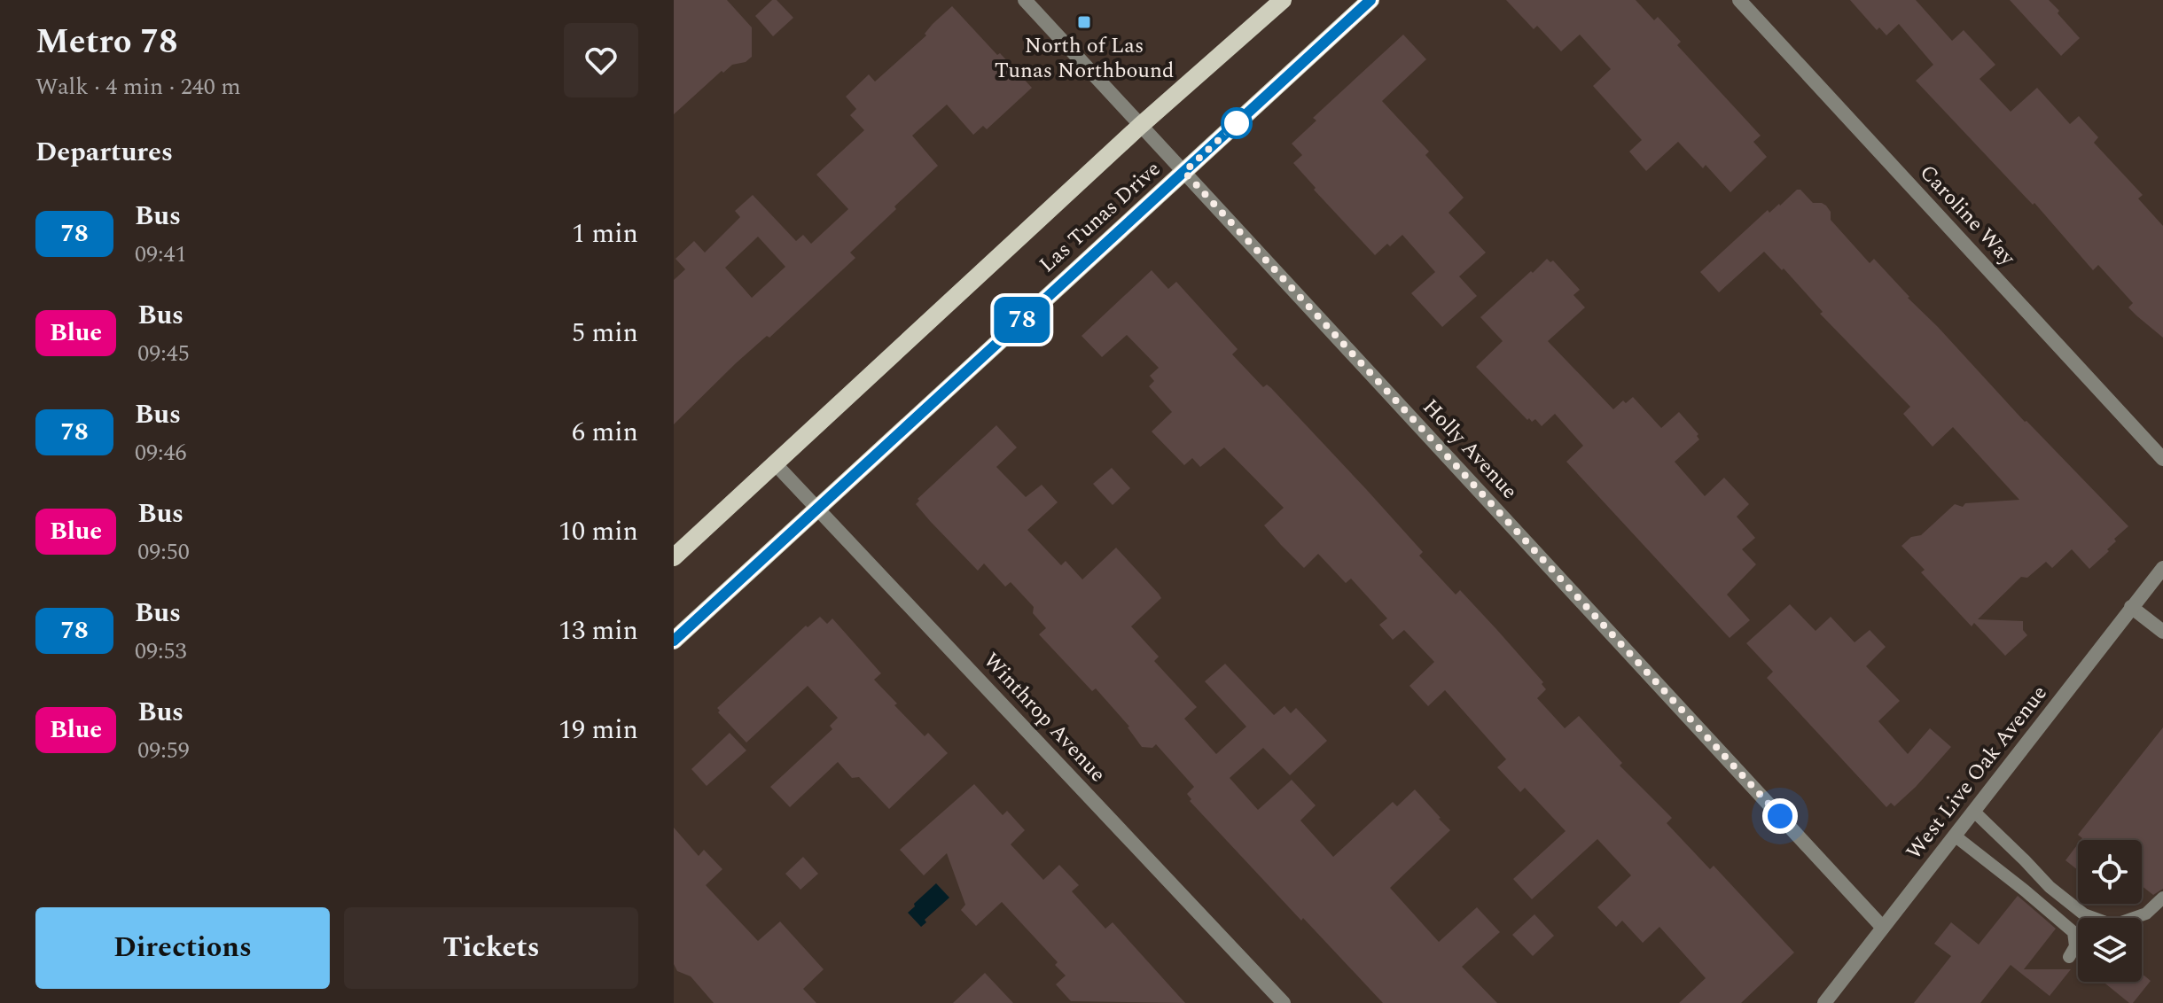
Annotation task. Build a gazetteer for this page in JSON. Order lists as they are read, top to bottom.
{
  "streets": {
    "main road": ["Las Tunas Drive"],
    "street": [
      "Caroline Way",
      "Holly Avenue",
      "Winthrop Avenue",
      "West Live Oak Avenue"
    ]
  },
  "crossings": [
    ["Las Tunas Drive", "Holly Avenue"],
    ["Las Tunas Drive", "Winthrop Avenue"],
    ["Holly Avenue", "West Live Oak Avenue"]
  ],
  "places": {
    "transit": ["North of Las Tunas Northbound"]
  },
  "lines": ["bus line 78"],
  "page": {
    "heading": [
      ["Metro 78", "Walk · 4 min · 240 m"],
      "Departures"
    ],
    "on_map": "78",
    "list": [
      {
        "mark": "78",
        "name": "Bus",
        "note": "09:41",
        "value": "1 min"
      },
      {
        "mark": "Blue",
        "name": "Bus",
        "note": "09:45",
        "value": "5 min"
      },
      {
        "mark": "78",
        "name": "Bus",
        "note": "09:46",
        "value": "6 min"
      },
      {
        "mark": "Blue",
        "name": "Bus",
        "note": "09:50",
        "value": "10 min"
      },
      {
        "mark": "78",
        "name": "Bus",
        "note": "09:53",
        "value": "13 min"
      },
      {
        "mark": "Blue",
        "name": "Bus",
        "note": "09:59",
        "value": "19 min"
      }
    ],
    "buttons": ["Directions", "Tickets"]
  }
}
